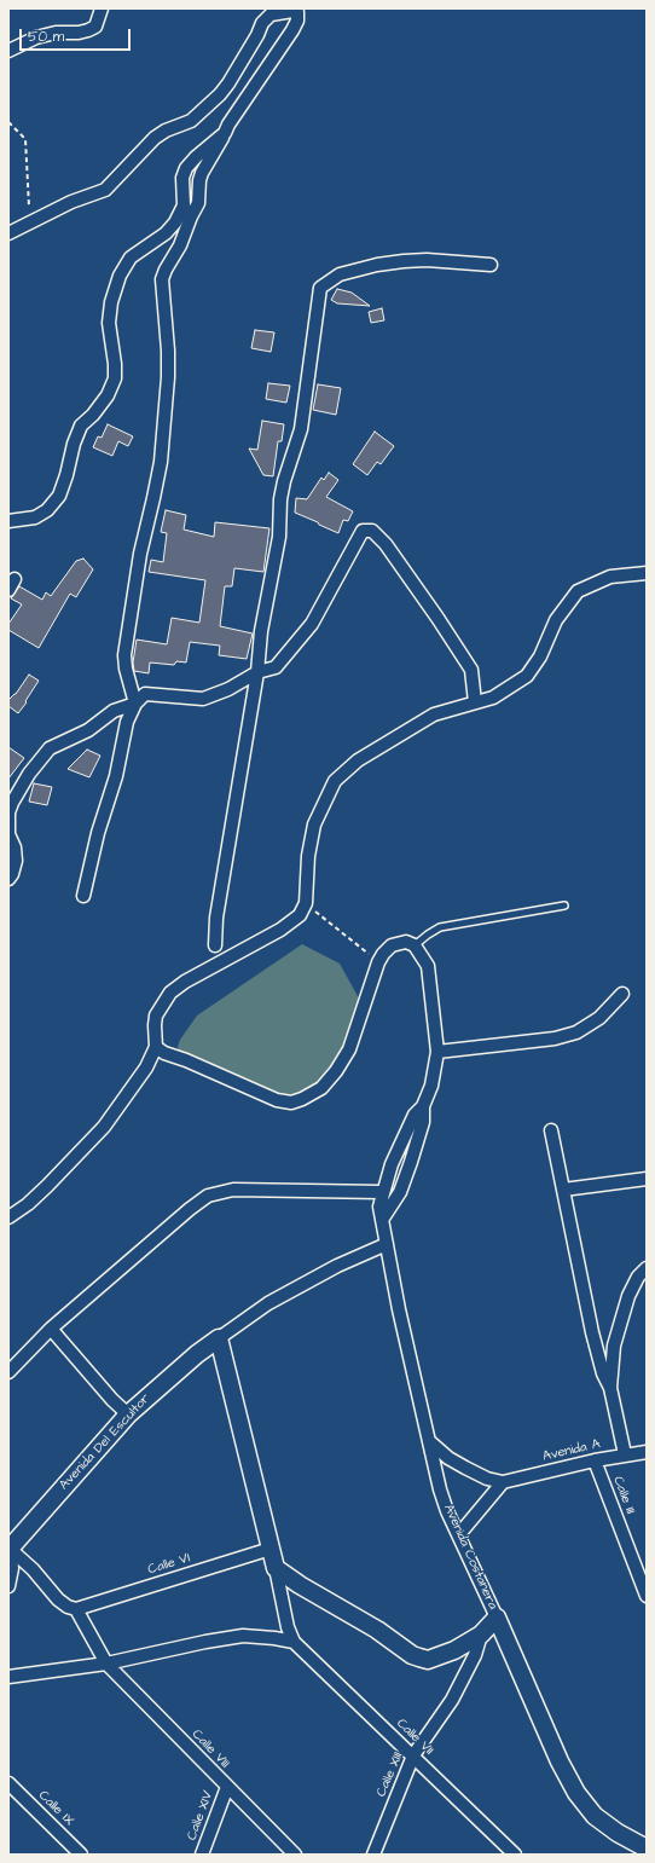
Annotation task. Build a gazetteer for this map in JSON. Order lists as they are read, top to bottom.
{
  "streets": {
    "street": [
      "Avenida Del Escultor",
      "Avenida A",
      "Calle III",
      "Avenida Costanera",
      "Calle VI",
      "Calle VII",
      "Calle VIII",
      "Calle XIII",
      "Calle IX",
      "Calle XIV"
    ]
  },
  "crossings": [
    ["Avenida Del Escultor", "Avenida Costanera"],
    ["Avenida A", "Calle III"],
    ["Calle VI", "Calle VIII"],
    ["Calle VII", "Calle XIII"],
    ["Calle VIII", "Calle XIV"]
  ],
  "scale_bar": "50 m"
}
